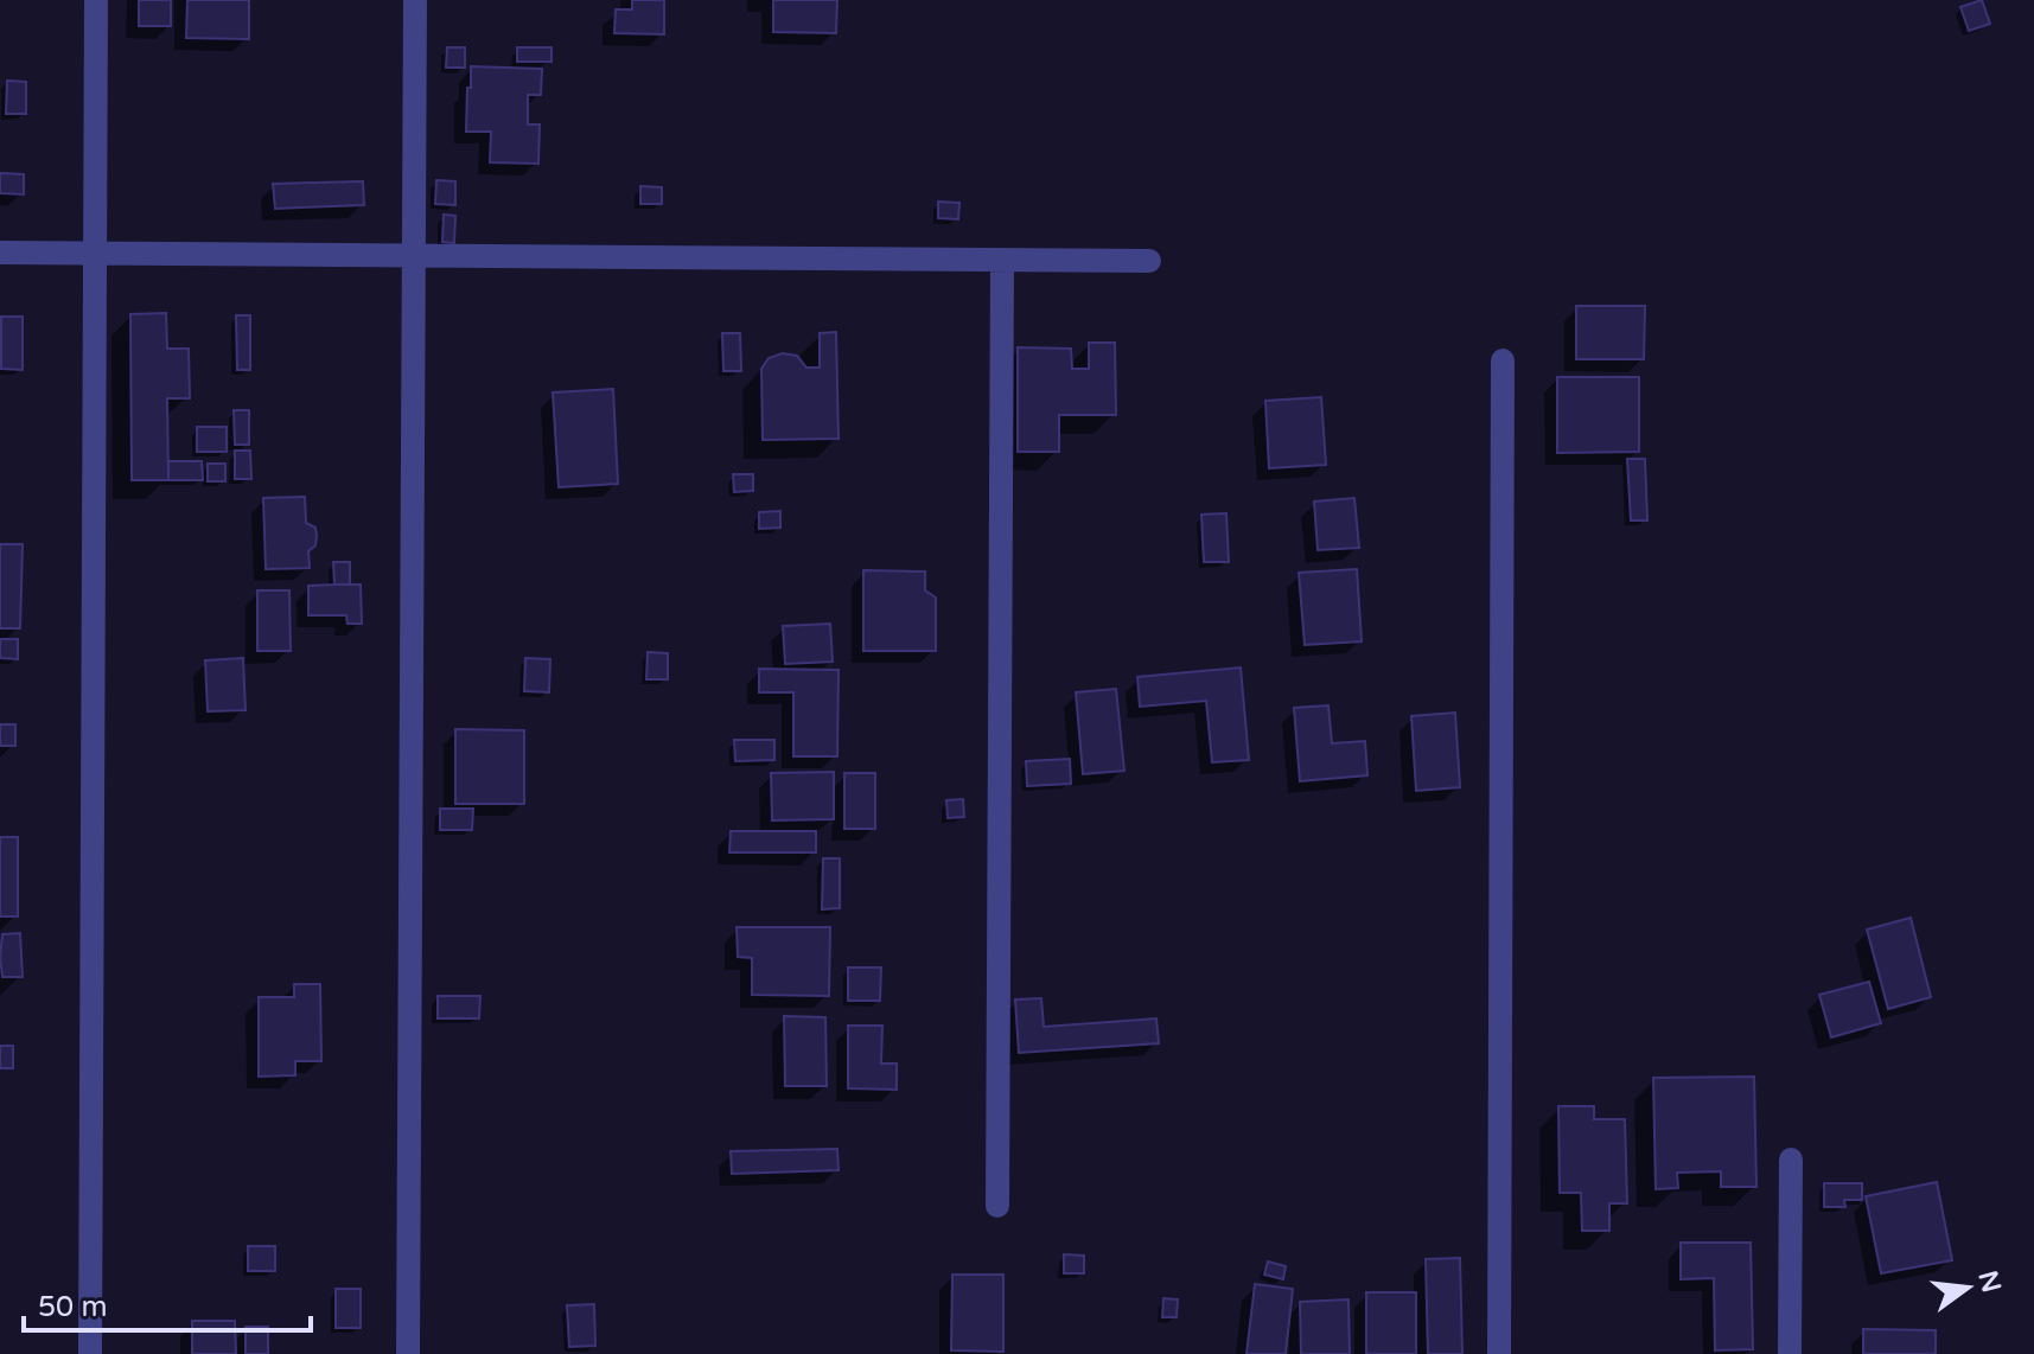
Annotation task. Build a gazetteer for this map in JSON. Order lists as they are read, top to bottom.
{
  "scale_bar": "50 m",
  "north": "right"
}
